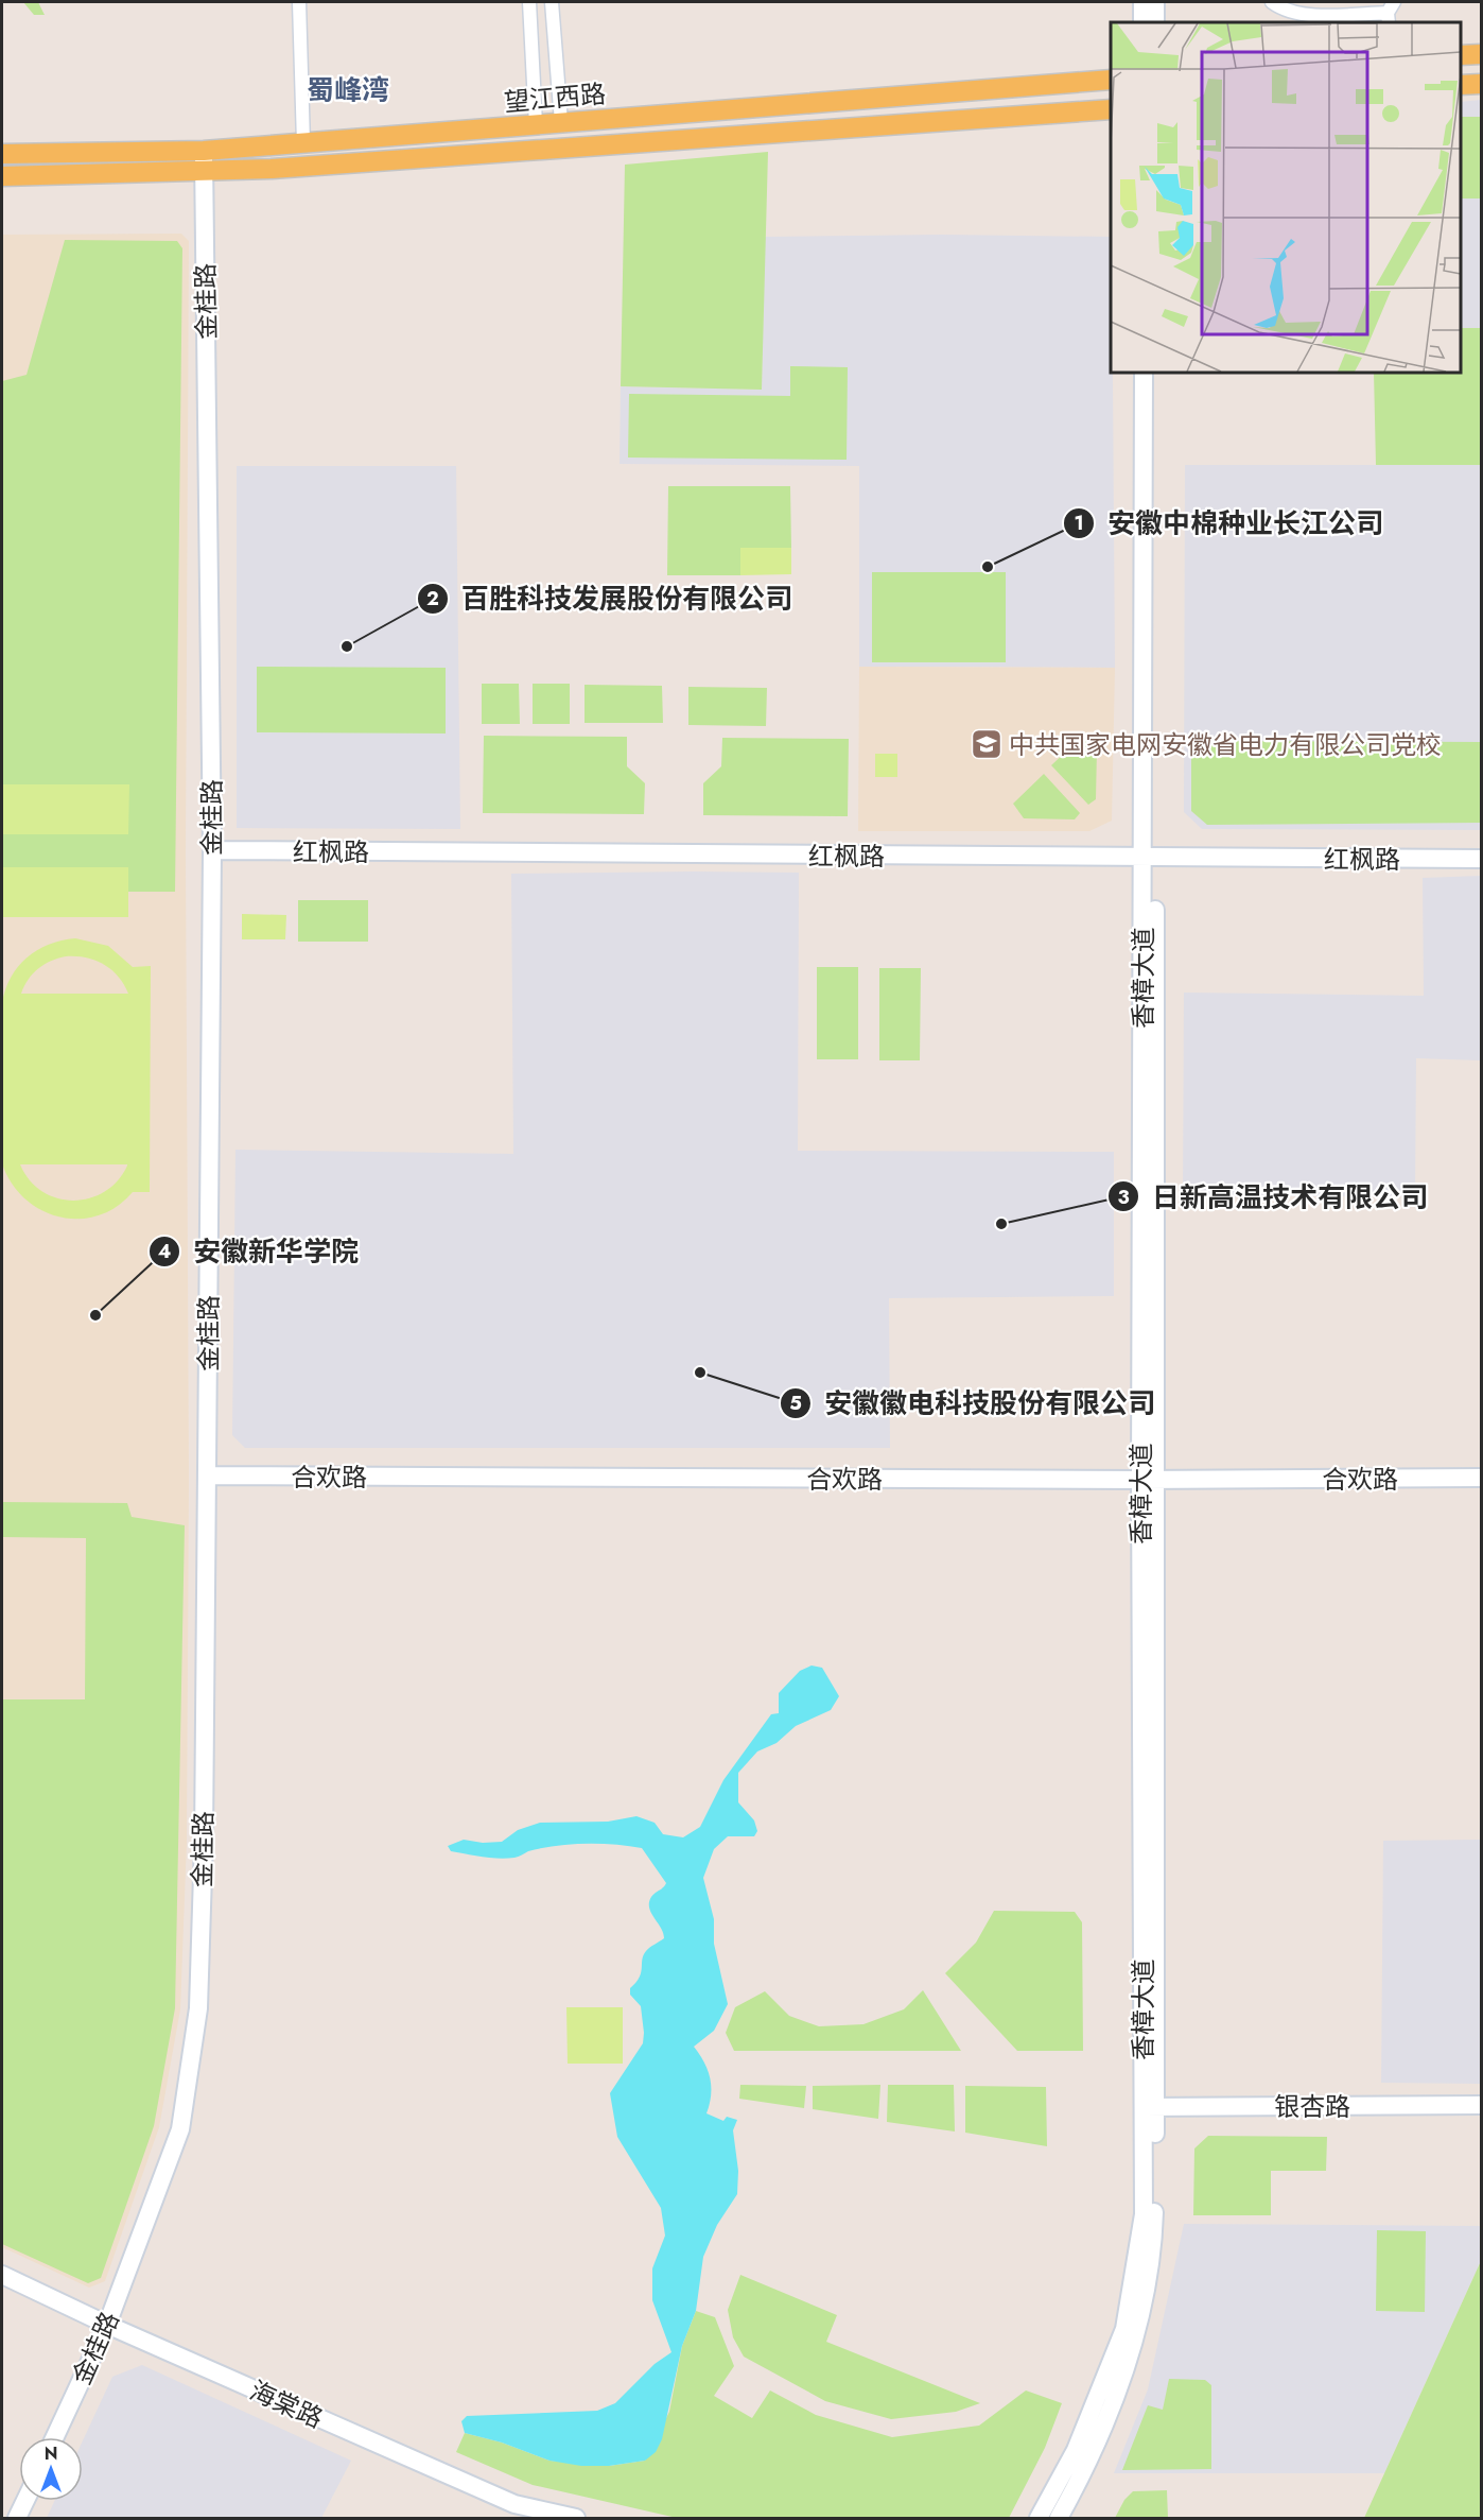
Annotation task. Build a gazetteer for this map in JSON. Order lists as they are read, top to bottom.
{
  "streets": {
    "main road": ["望江西路"],
    "street": [
      "金桂路",
      "红枫路",
      "香樟大道",
      "合欢路",
      "银杏路",
      "海棠路"
    ]
  },
  "crossings": [
    ["望江西路", "金桂路"],
    ["金桂路", "红枫路"],
    ["金桂路", "合欢路"],
    ["金桂路", "海棠路"],
    ["红枫路", "香樟大道"],
    ["香樟大道", "合欢路"],
    ["香樟大道", "银杏路"]
  ],
  "districts": ["蜀峰湾"],
  "places": {
    "other": [
      "安徽中棉种业长江公司",
      "百胜科技发展股份有限公司",
      "日新高温技术有限公司",
      "安徽新华学院",
      "安徽徽电科技股份有限公司"
    ],
    "school or university": ["中共国家电网安徽省电力有限公司党校"]
  },
  "north": "top"
}
